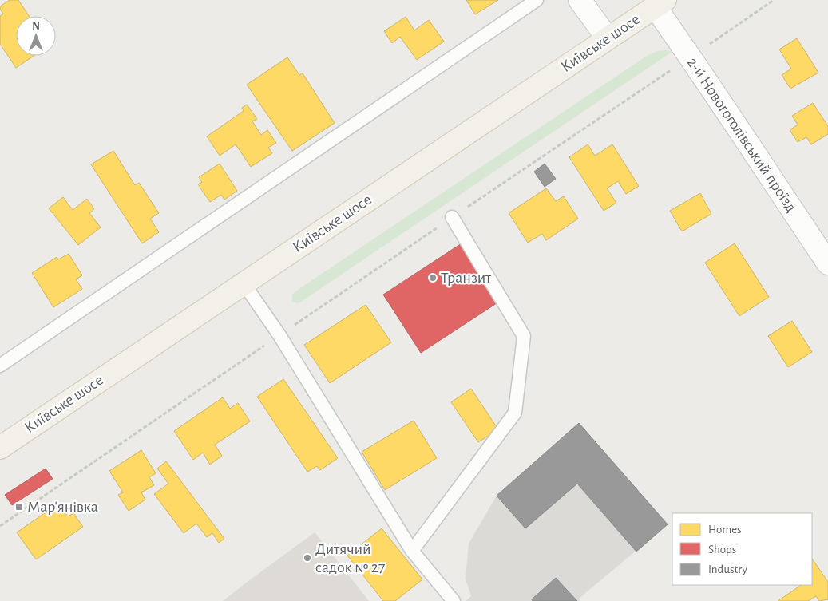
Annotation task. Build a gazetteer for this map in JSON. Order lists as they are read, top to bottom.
{
  "streets": {
    "main road": ["Київське шосе"],
    "street": ["2-й Новогоголівський проїзд"]
  },
  "crossings": [
    ["Київське шосе", "2-й Новогоголівський проїзд"]
  ],
  "places": {
    "other": ["Транзит", "Дитячий садок № 27"],
    "transit": ["Мар'янівка"]
  },
  "legend": ["Homes", "Shops", "Industry"],
  "north": "top"
}
